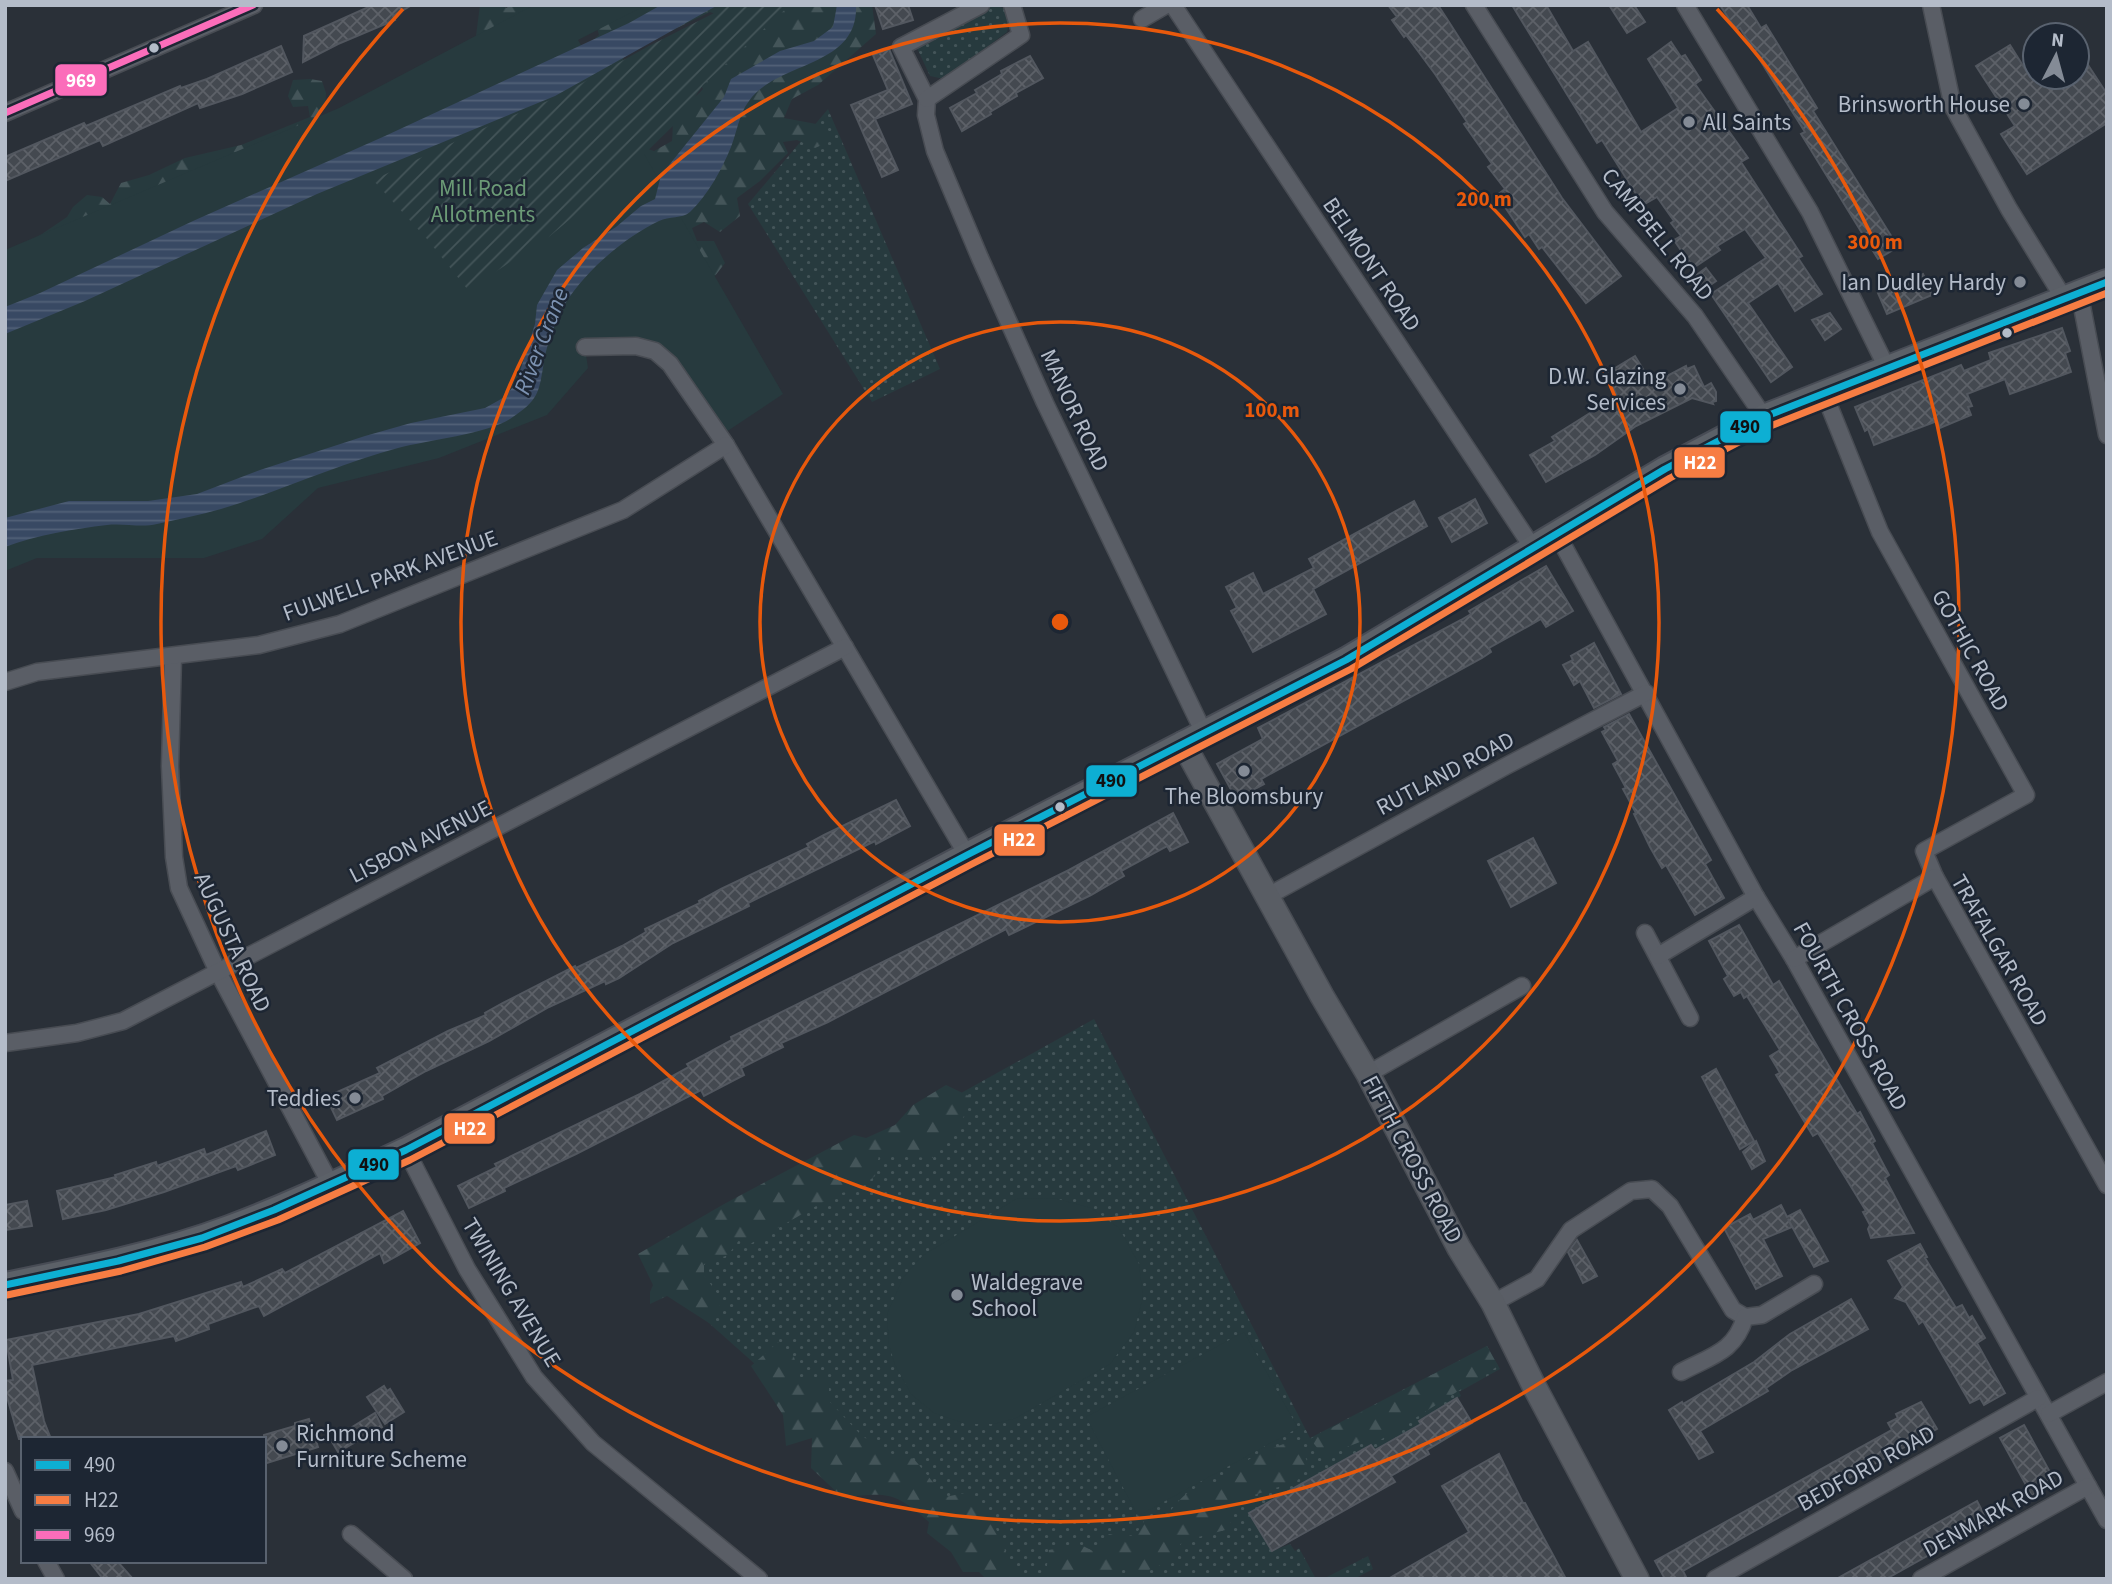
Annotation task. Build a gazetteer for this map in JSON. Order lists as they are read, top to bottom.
{
  "streets": {
    "street": [
      "CAMPBELL ROAD",
      "BELMONT ROAD",
      "MANOR ROAD",
      "FULWELL PARK AVENUE",
      "GOTHIC ROAD",
      "RUTLAND ROAD",
      "LISBON AVENUE",
      "AUGUSTA ROAD",
      "TRAFALGAR ROAD",
      "FOURTH CROSS ROAD",
      "FIFTH CROSS ROAD",
      "TWINING AVENUE",
      "BEDFORD ROAD",
      "DENMARK ROAD"
    ]
  },
  "crossings": [
    ["MANOR ROAD", "FIFTH CROSS ROAD"],
    ["FULWELL PARK AVENUE", "AUGUSTA ROAD"],
    ["GOTHIC ROAD", "TRAFALGAR ROAD"],
    ["RUTLAND ROAD", "FOURTH CROSS ROAD"],
    ["RUTLAND ROAD", "FIFTH CROSS ROAD"],
    ["LISBON AVENUE", "AUGUSTA ROAD"],
    ["TRAFALGAR ROAD", "FOURTH CROSS ROAD"],
    ["FOURTH CROSS ROAD", "BEDFORD ROAD"],
    ["FOURTH CROSS ROAD", "DENMARK ROAD"]
  ],
  "water": ["River Crane"],
  "parks": ["Mill Road Allotments"],
  "places": [
    "Brinsworth House",
    "All Saints",
    "Ian Dudley Hardy",
    "D.W. Glazing Services",
    "The Bloomsbury",
    "Teddies",
    "Waldegrave School",
    "Richmond Furniture Scheme"
  ],
  "lines": ["transit line 969", "transit line 490", "transit line H22"],
  "legend": ["490", "H22", "969"],
  "north": "top",
  "rings": ["200 m", "300 m", "100 m"]
}
